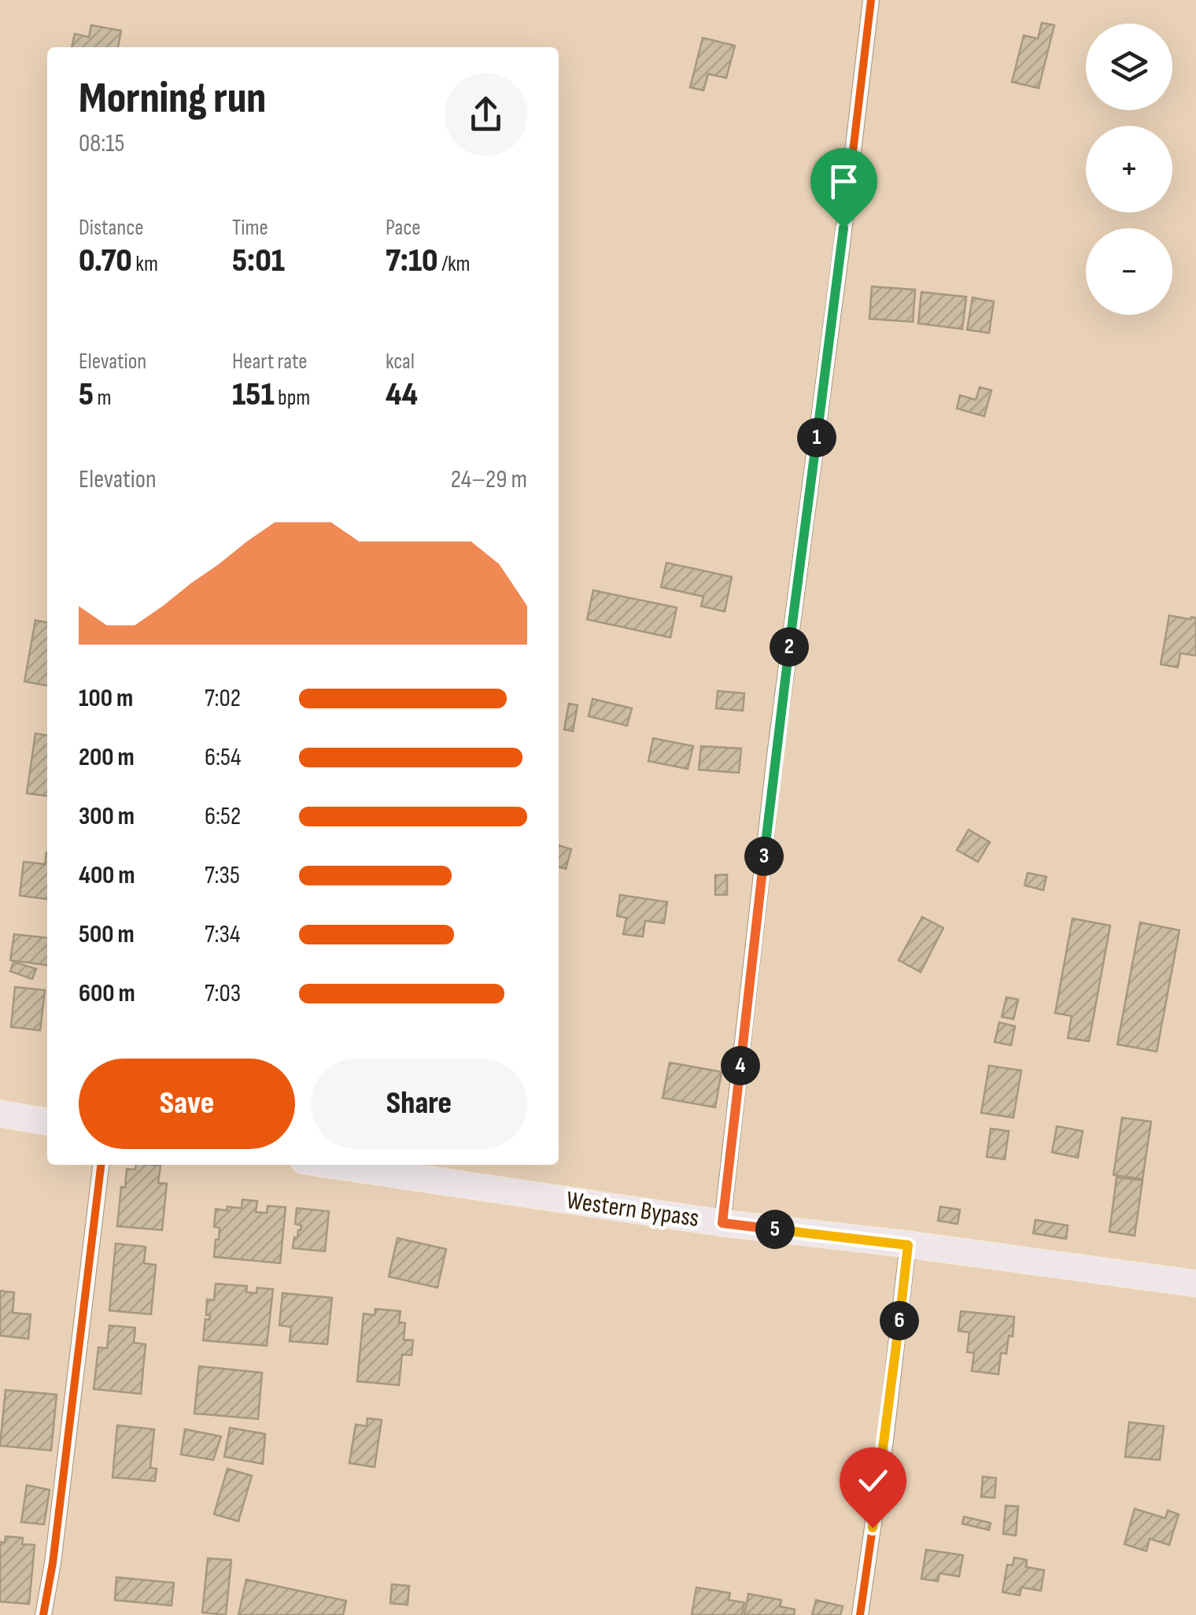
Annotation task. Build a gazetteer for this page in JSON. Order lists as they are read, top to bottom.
{
  "streets": {
    "main road": ["Western Bypass"]
  },
  "page": {
    "map_buttons": ["+", "−"],
    "heading": ["Morning run", "08:15"],
    "stats": [
      ["Distance", "0.70 km"],
      ["Time", "5:01"],
      ["Pace", "7:10 /km"],
      ["Elevation", "5 m"],
      ["Heart rate", "151 bpm"],
      ["kcal", "44"]
    ],
    "pins": [
      "1",
      "2",
      "3",
      "4",
      "5",
      "6"
    ],
    "chart": ["Elevation", "24–29 m"],
    "list": [
      {
        "name": "100 m",
        "note": "7:02"
      },
      {
        "name": "200 m",
        "note": "6:54"
      },
      {
        "name": "300 m",
        "note": "6:52"
      },
      {
        "name": "400 m",
        "note": "7:35"
      },
      {
        "name": "500 m",
        "note": "7:34"
      },
      {
        "name": "600 m",
        "note": "7:03"
      }
    ],
    "buttons": ["Save", "Share"]
  }
}
